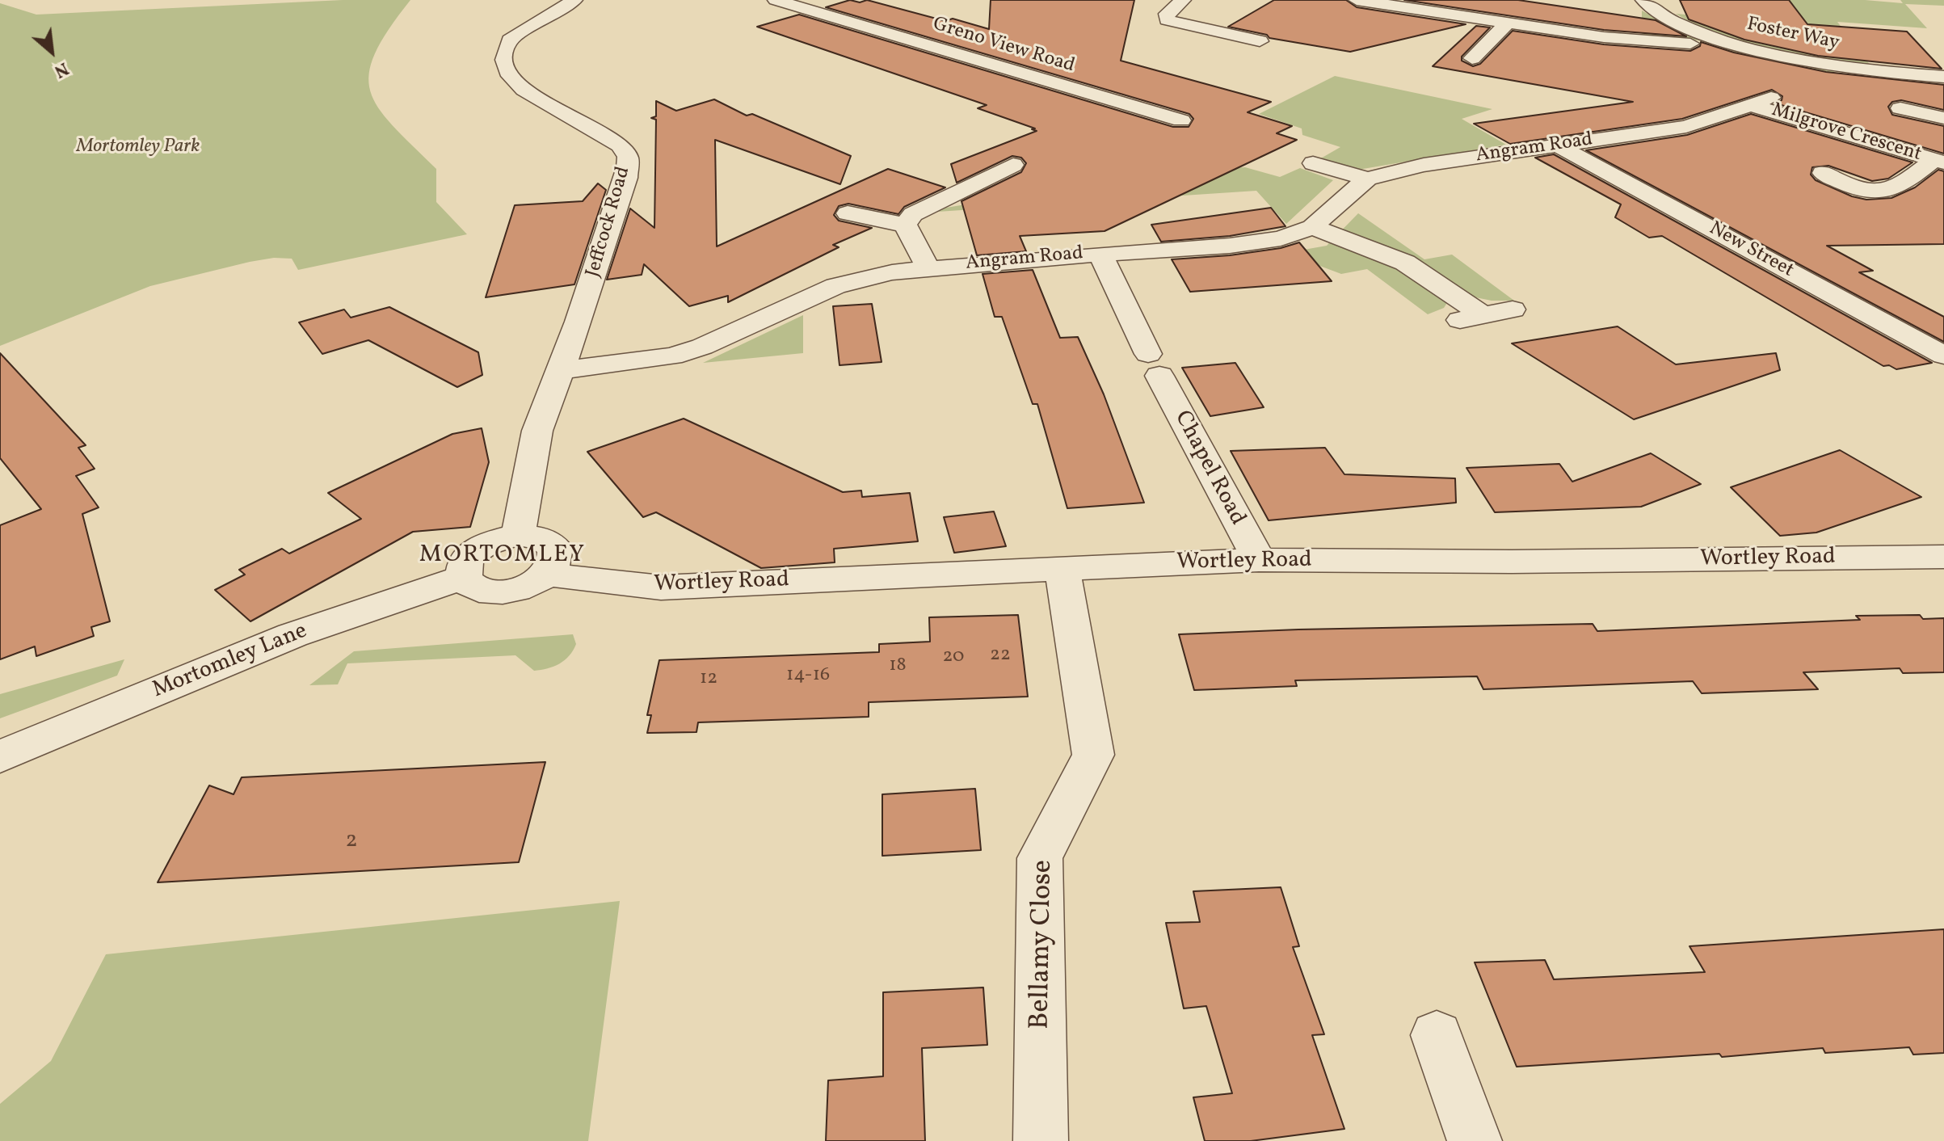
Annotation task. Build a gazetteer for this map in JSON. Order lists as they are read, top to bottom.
{
  "streets": {
    "street": [
      "Foster Way",
      "Greno View Road",
      "Milgrove Crescent",
      "Angram Road",
      "Jeffcock Road",
      "New Street",
      "Chapel Road",
      "Wortley Road",
      "Mortomley Lane",
      "Bellamy Close"
    ]
  },
  "crossings": [
    ["Milgrove Crescent", "Angram Road"],
    ["Angram Road", "Jeffcock Road"],
    ["Angram Road", "New Street"],
    ["Angram Road", "Chapel Road"],
    ["Jeffcock Road", "Wortley Road"],
    ["Jeffcock Road", "Mortomley Lane"],
    ["Chapel Road", "Wortley Road"],
    ["Wortley Road", "Mortomley Lane"],
    ["Wortley Road", "Bellamy Close"]
  ],
  "districts": ["MORTOMLEY"],
  "parks": ["Mortomley Park"],
  "house_numbers": [
    "22",
    "20",
    "18",
    "14-16",
    "12",
    "2"
  ],
  "north": "bottom right"
}
